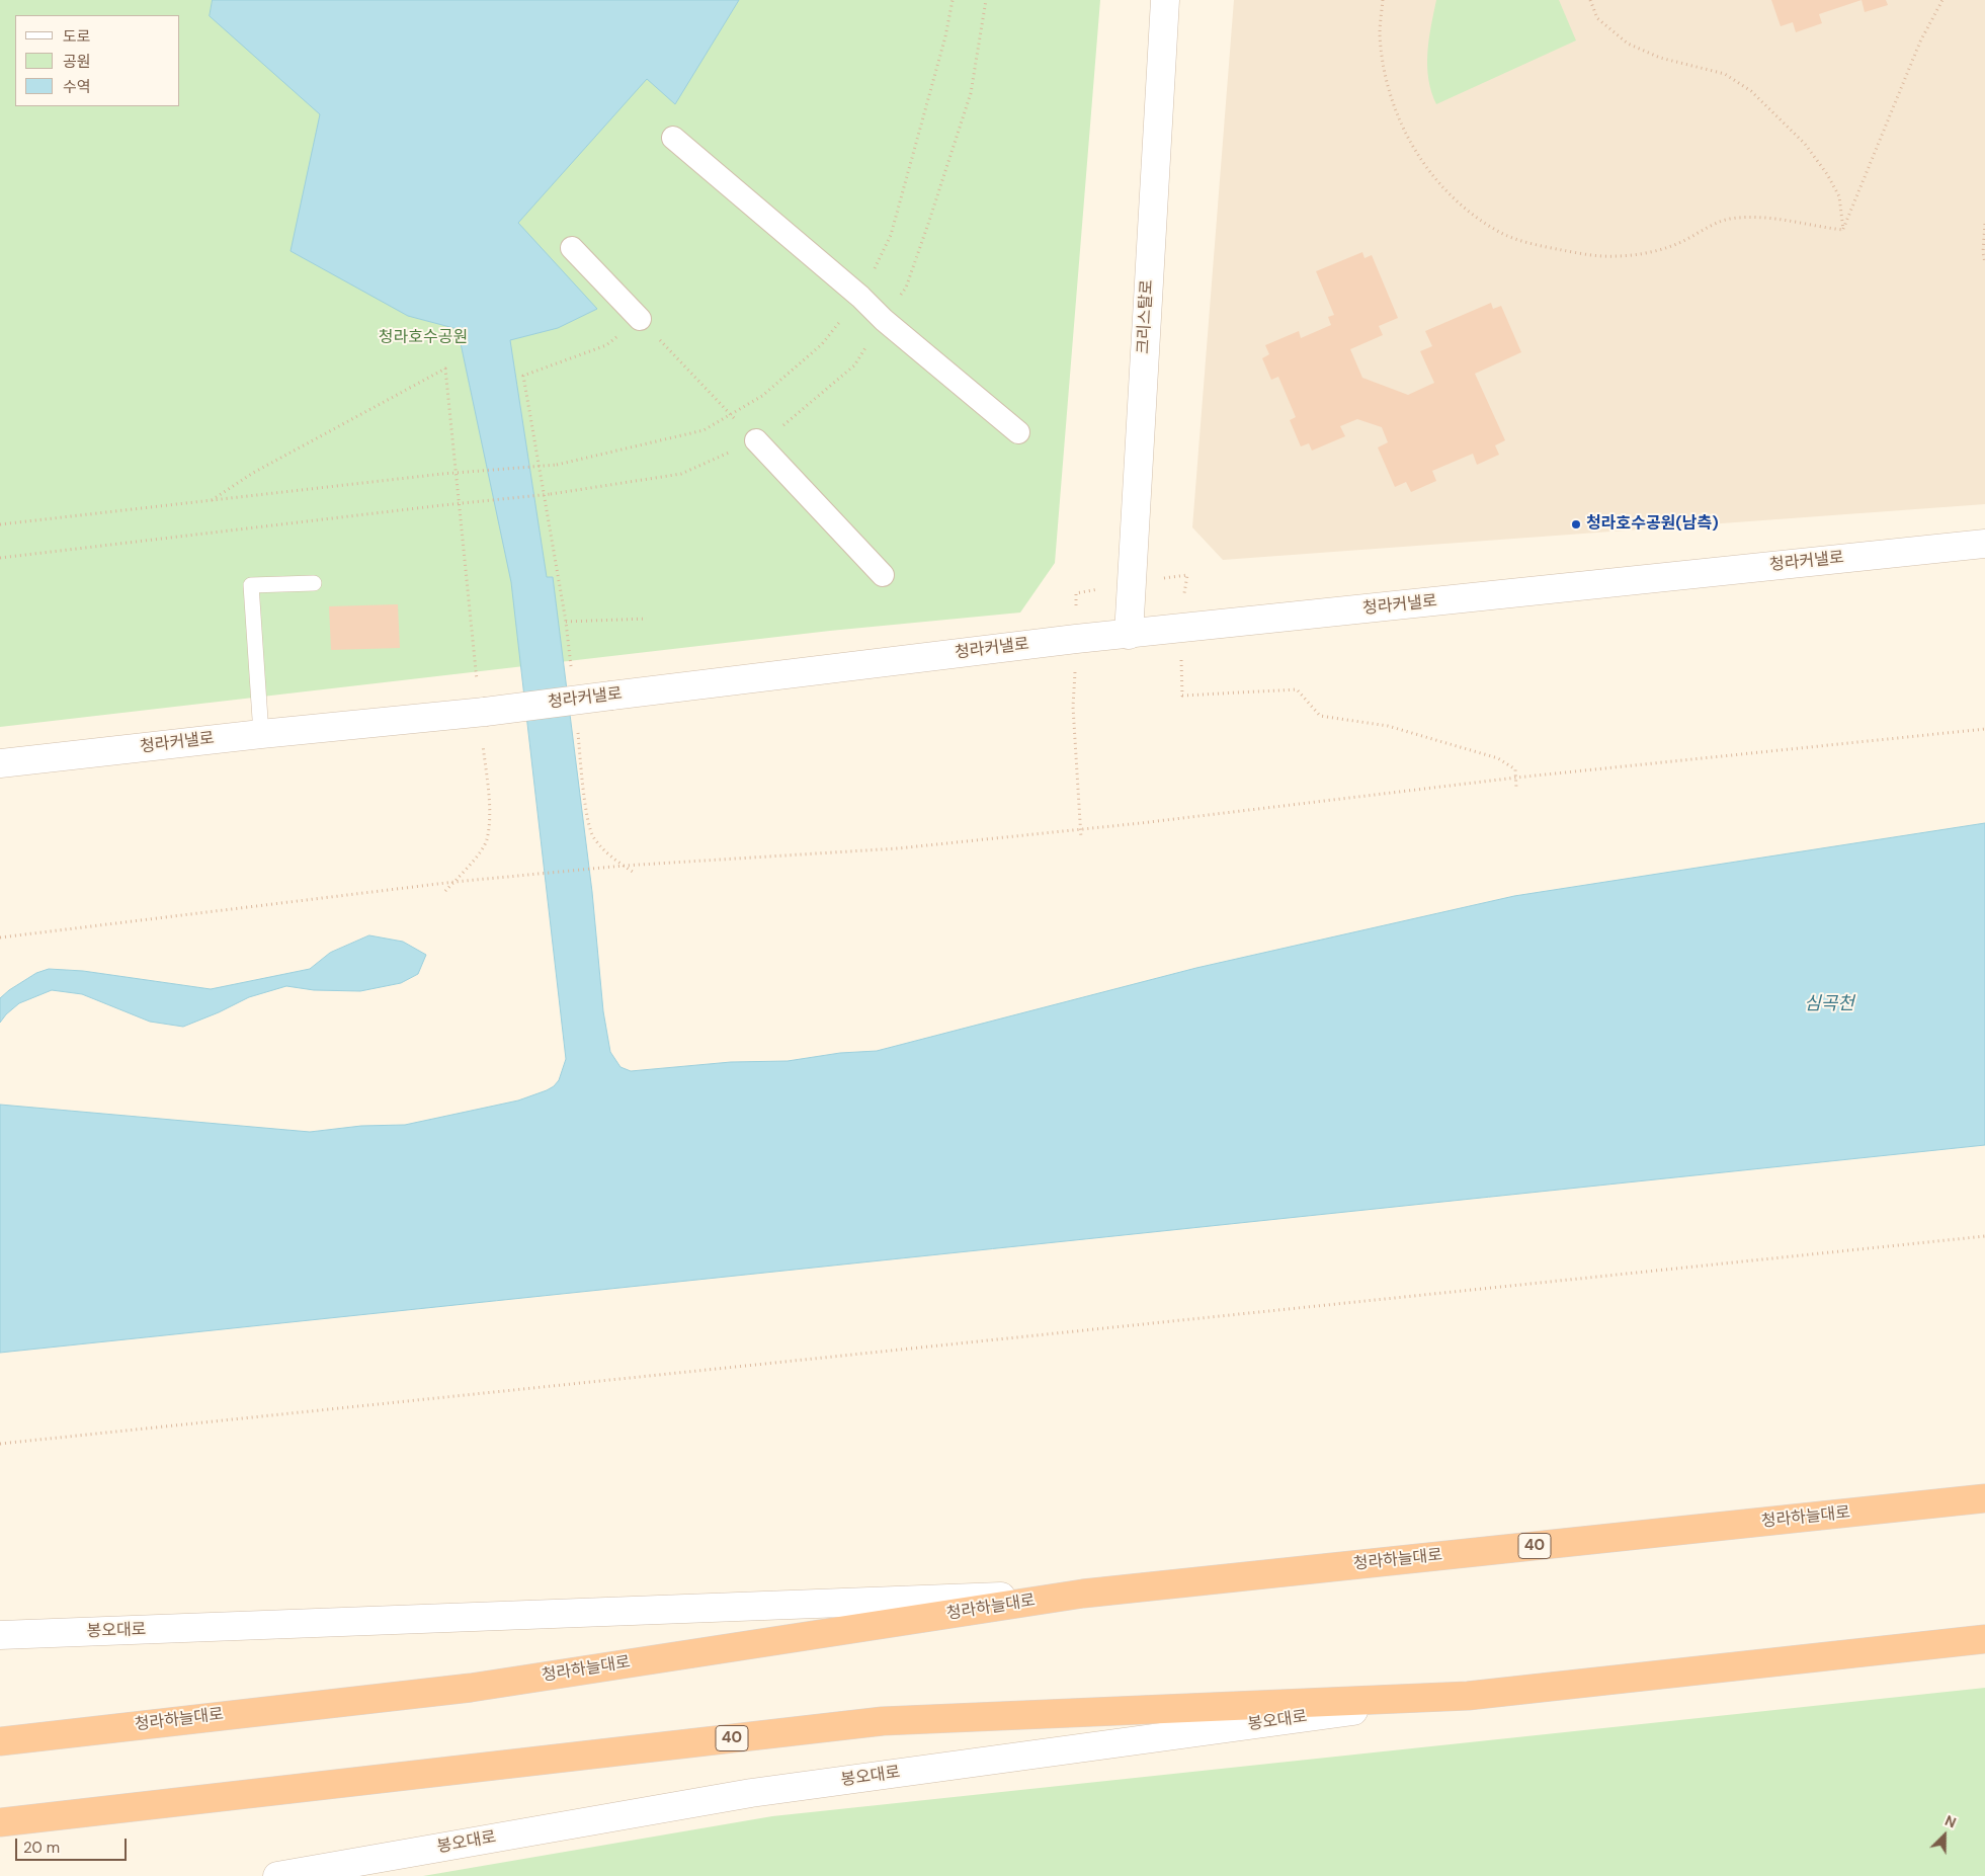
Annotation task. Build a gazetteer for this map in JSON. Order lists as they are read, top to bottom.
{
  "streets": {
    "highway": ["청라하늘대로", "40"],
    "street": ["크리스탈로", "청라커낼로", "봉오대로"]
  },
  "crossings": [
    ["크리스탈로", "청라커낼로"],
    ["청라하늘대로", "봉오대로"],
    ["40", "봉오대로"]
  ],
  "water": ["심곡천"],
  "parks": ["청라호수공원"],
  "places": ["청라호수공원(남측)"],
  "legend": ["도로", "공원", "수역"],
  "scale_bar": "20 m",
  "north": "top right"
}
